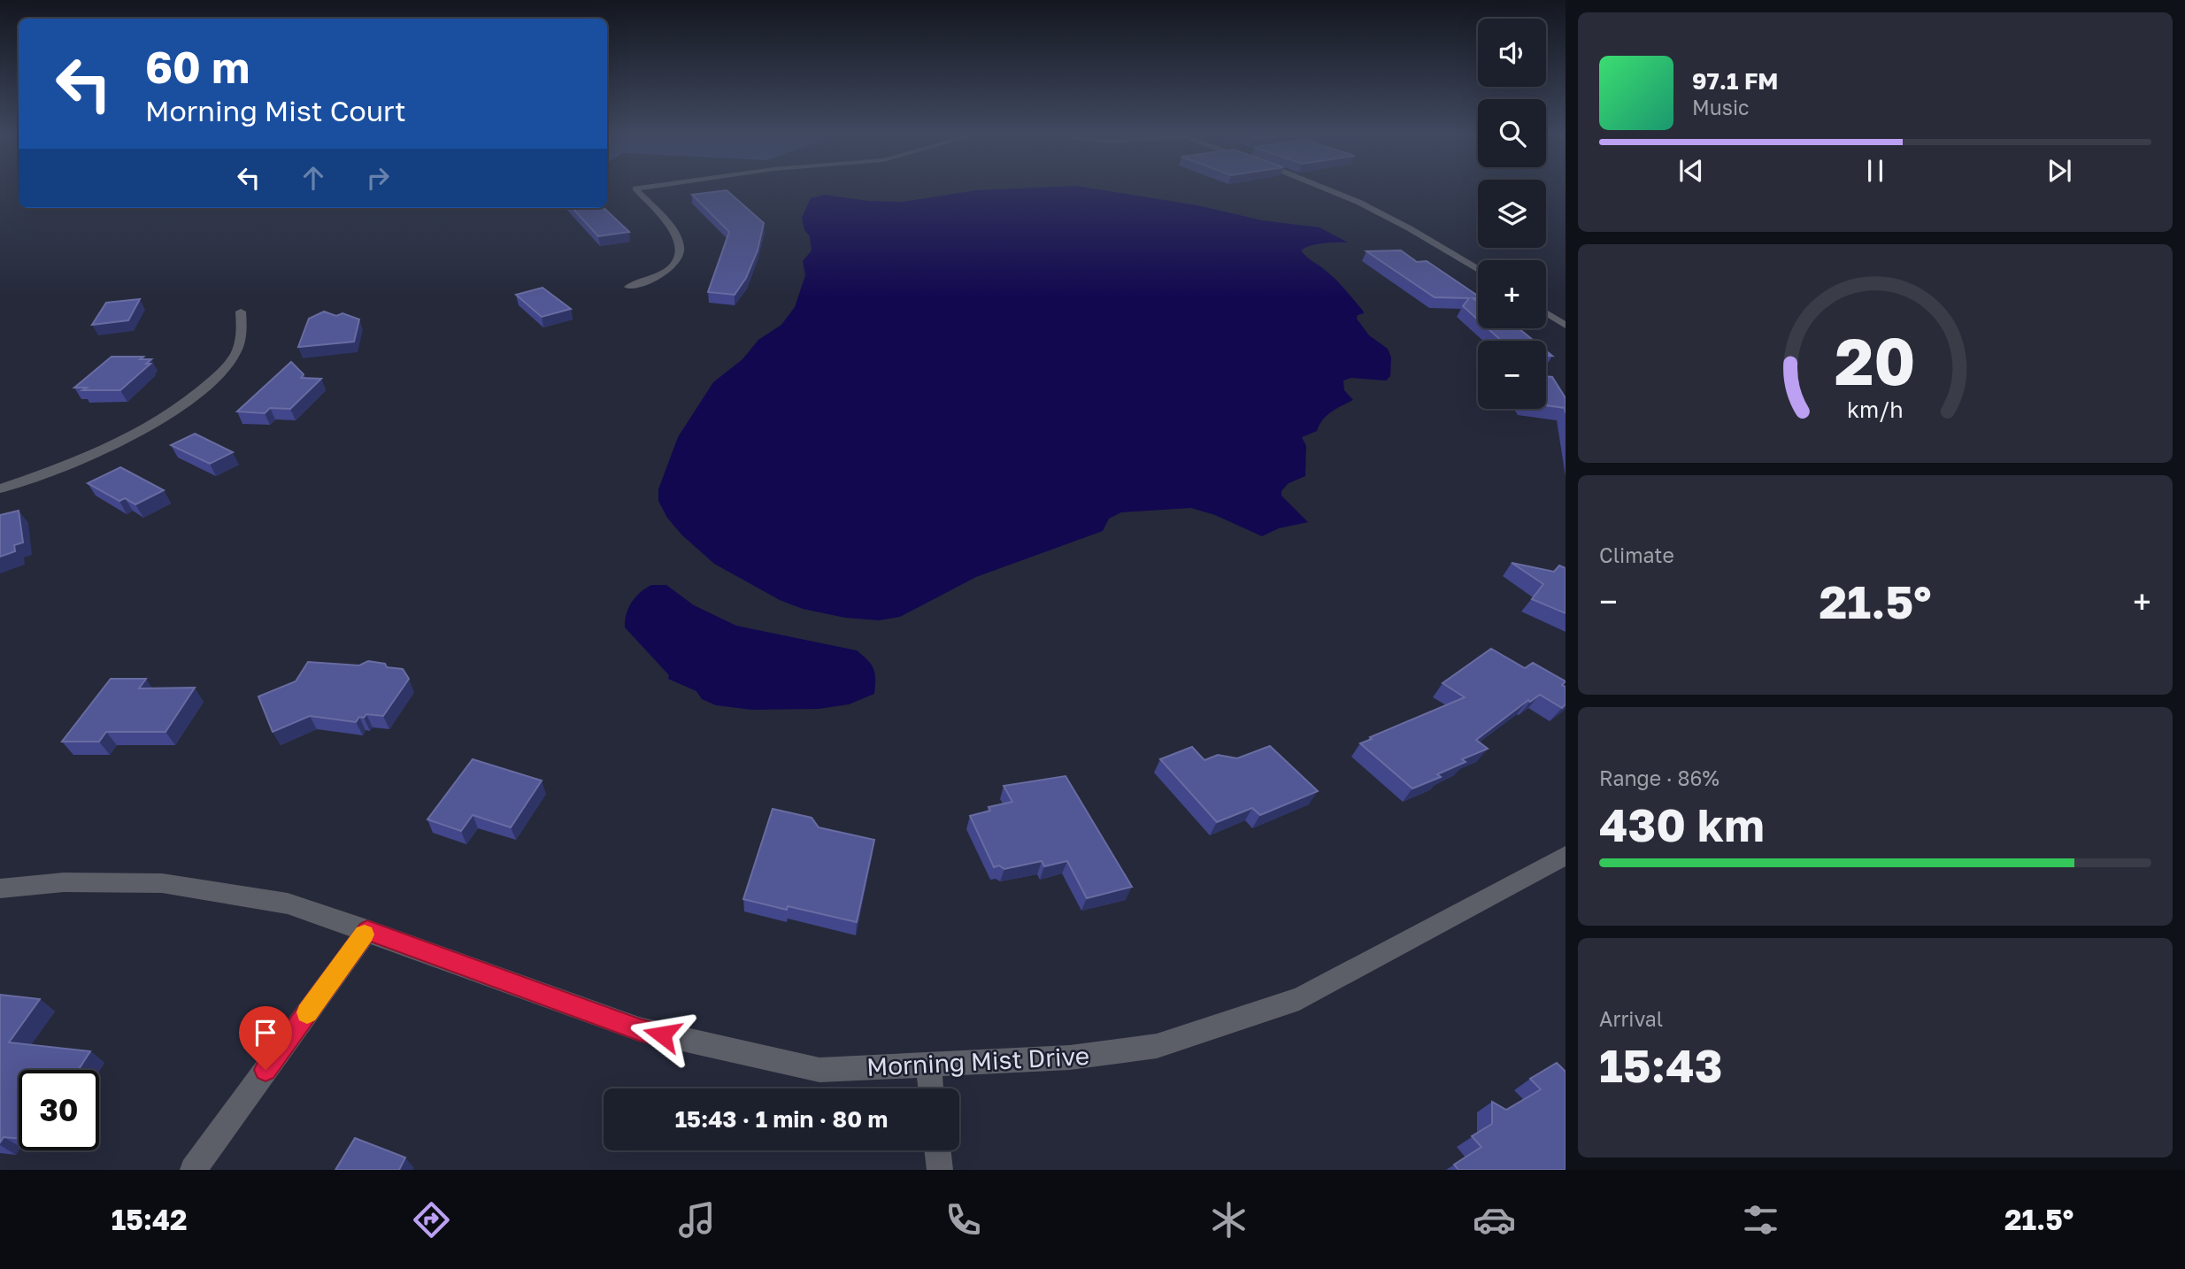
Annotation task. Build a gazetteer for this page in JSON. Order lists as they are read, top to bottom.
{
  "streets": {
    "street": ["Morning Mist Drive"]
  },
  "page": {
    "map_buttons": ["+", "−"],
    "turn": ["60 m", "Morning Mist Court"],
    "song": ["97.1 FM", "Music"],
    "tile": [
      "Climate",
      ["Range · 86%", "430 km"],
      ["Arrival", "15:43"]
    ],
    "heat": ["−", "21.5°", "+"],
    "limit": "30",
    "trip": "15:43 · 1 min · 80 m",
    "tabs": ["15:42", "21.5°"],
    "gauge": ["20", "km/h"]
  }
}
